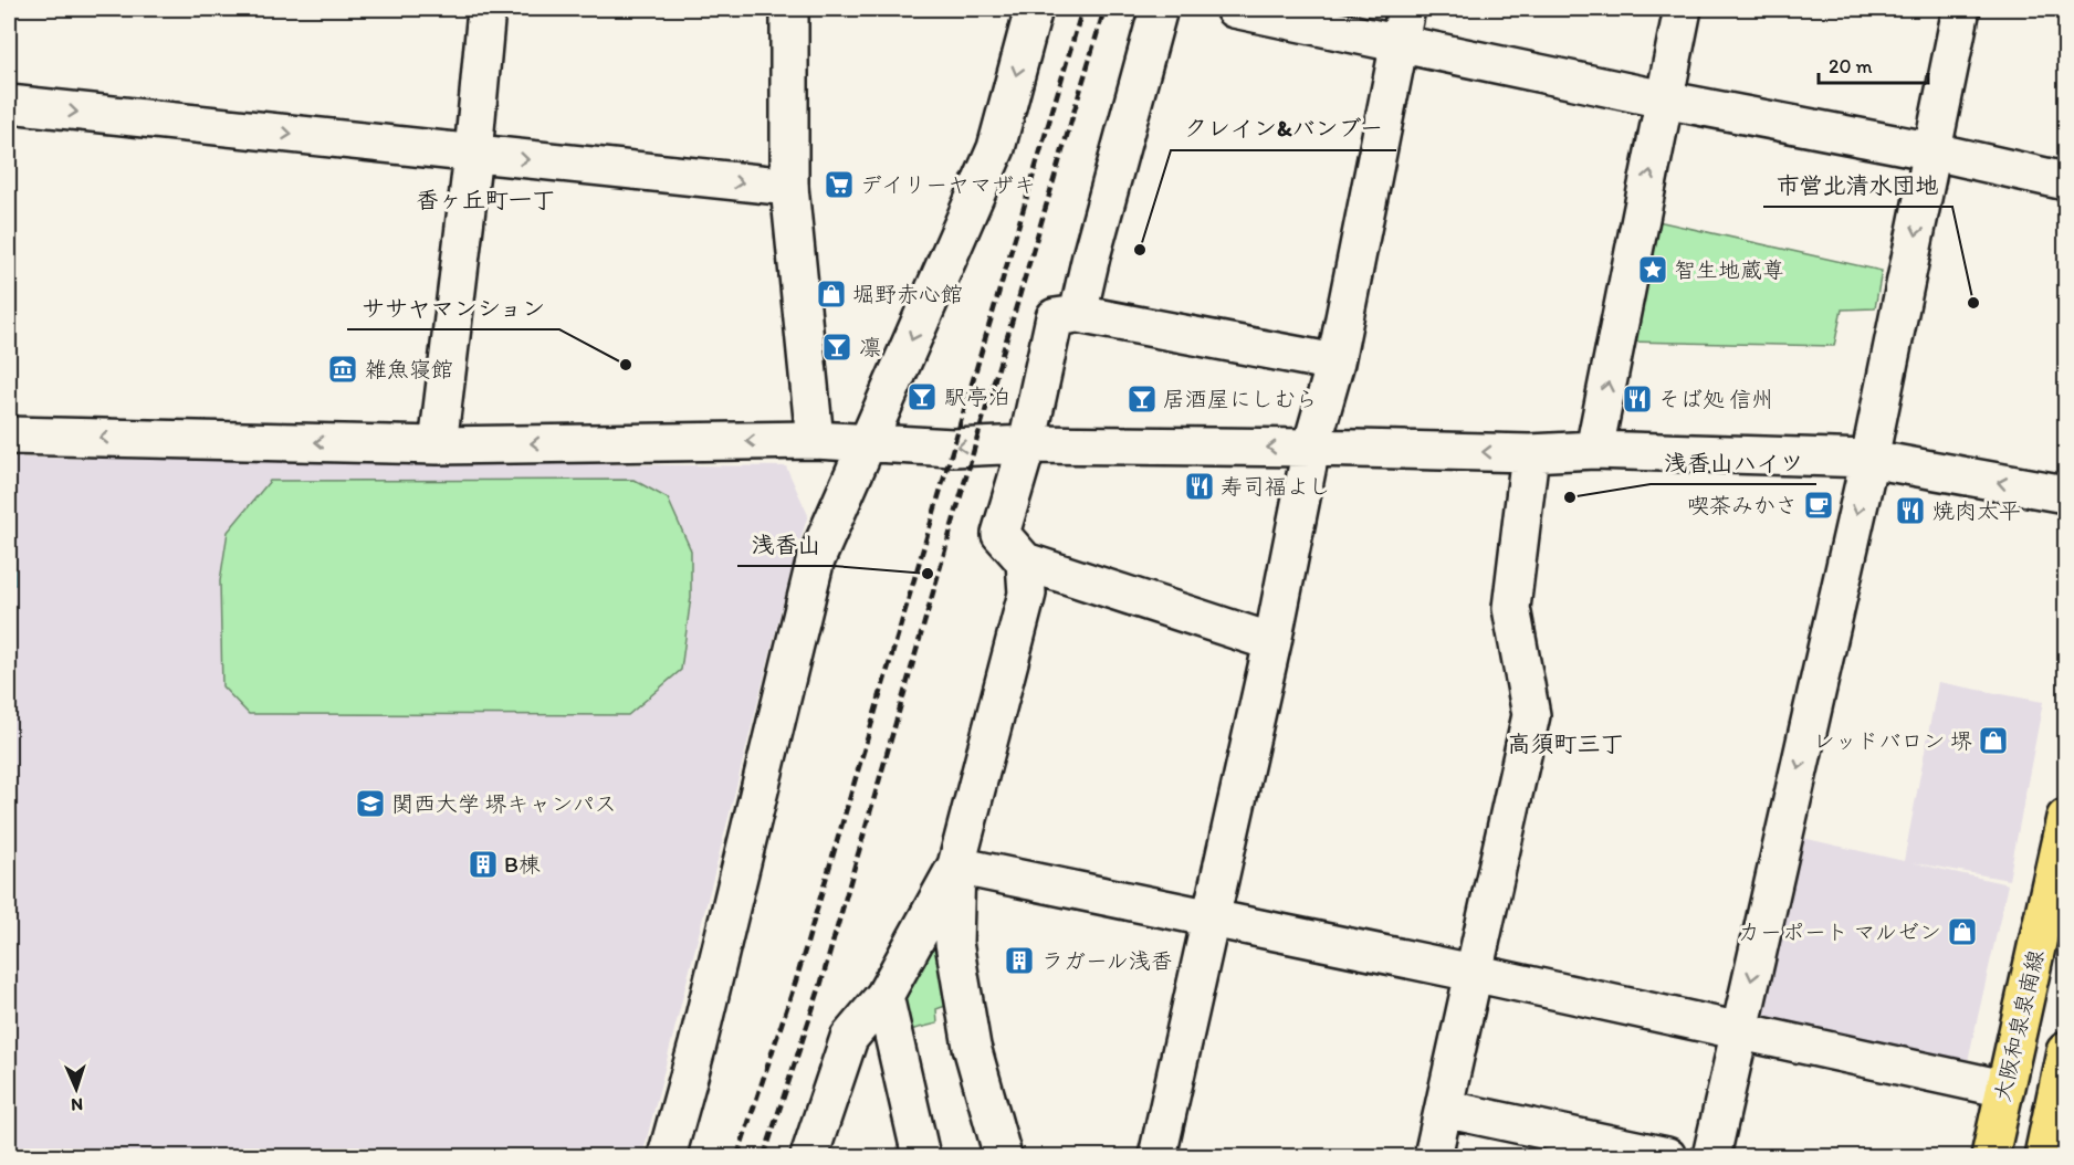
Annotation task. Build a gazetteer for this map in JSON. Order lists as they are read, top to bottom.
{
  "streets": {
    "main road": ["大阪和泉泉南線"]
  },
  "districts": ["香ヶ丘町一丁", "高須町三丁"],
  "places": {
    "supermarket": ["デイリーヤマザキ"],
    "other": [
      "クレイン&バンブー",
      "市営北清水団地",
      "ササヤマンション",
      "浅香山ハイツ",
      "浅香山"
    ],
    "place": ["智生地蔵尊"],
    "shop": ["堀野赤心館", "レッドバロン 堺", "カーポート マルゼン"],
    "bar": ["凛", "駅亭泊", "居酒屋にしむら"],
    "museum": ["雑魚寝館"],
    "restaurant": ["そば処 信州", "寿司福よし", "焼肉太平"],
    "cafe": ["喫茶みかさ"],
    "school or university": ["関西大学 堺キャンパス"],
    "building": ["B棟", "ラガール浅香"]
  },
  "scale_bar": "20 m",
  "north": "bottom"
}
